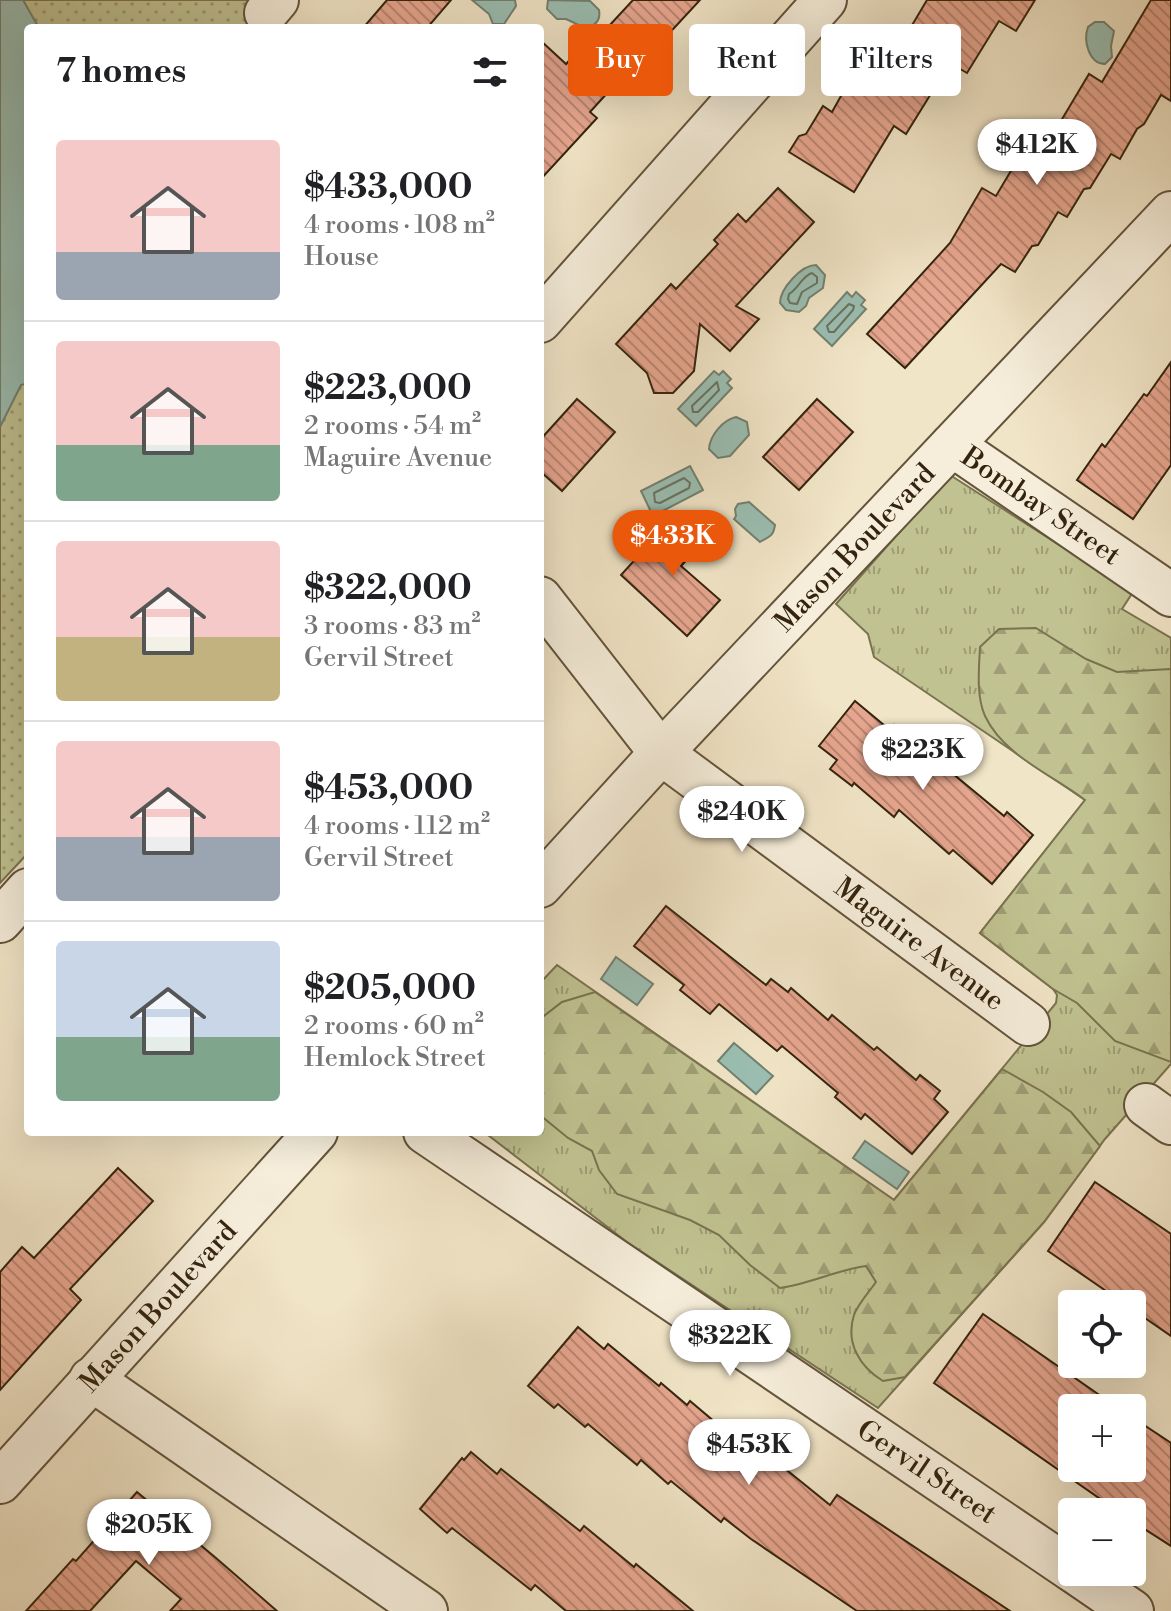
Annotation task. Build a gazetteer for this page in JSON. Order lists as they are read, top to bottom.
{
  "streets": {
    "street": [
      "Bombay Street",
      "Mason Boulevard",
      "Maguire Avenue",
      "Gervil Street"
    ]
  },
  "crossings": [
    ["Bombay Street", "Mason Boulevard"],
    ["Mason Boulevard", "Maguire Avenue"]
  ],
  "page": {
    "chip": ["Buy", "Rent", "Filters"],
    "heading": "7 homes",
    "price": [
      "$412K",
      "$433K",
      "$223K",
      "$240K",
      "$322K",
      "$453K",
      "$205K"
    ],
    "list": [
      {
        "name": "$433,000",
        "note": "4 rooms · 108 m² · House"
      },
      {
        "name": "$223,000",
        "note": "2 rooms · 54 m² · Maguire Avenue"
      },
      {
        "name": "$322,000",
        "note": "3 rooms · 83 m² · Gervil Street"
      },
      {
        "name": "$453,000",
        "note": "4 rooms · 112 m² · Gervil Street"
      },
      {
        "name": "$205,000",
        "note": "2 rooms · 60 m² · Hemlock Street"
      }
    ],
    "map_buttons": ["+", "−"]
  }
}
